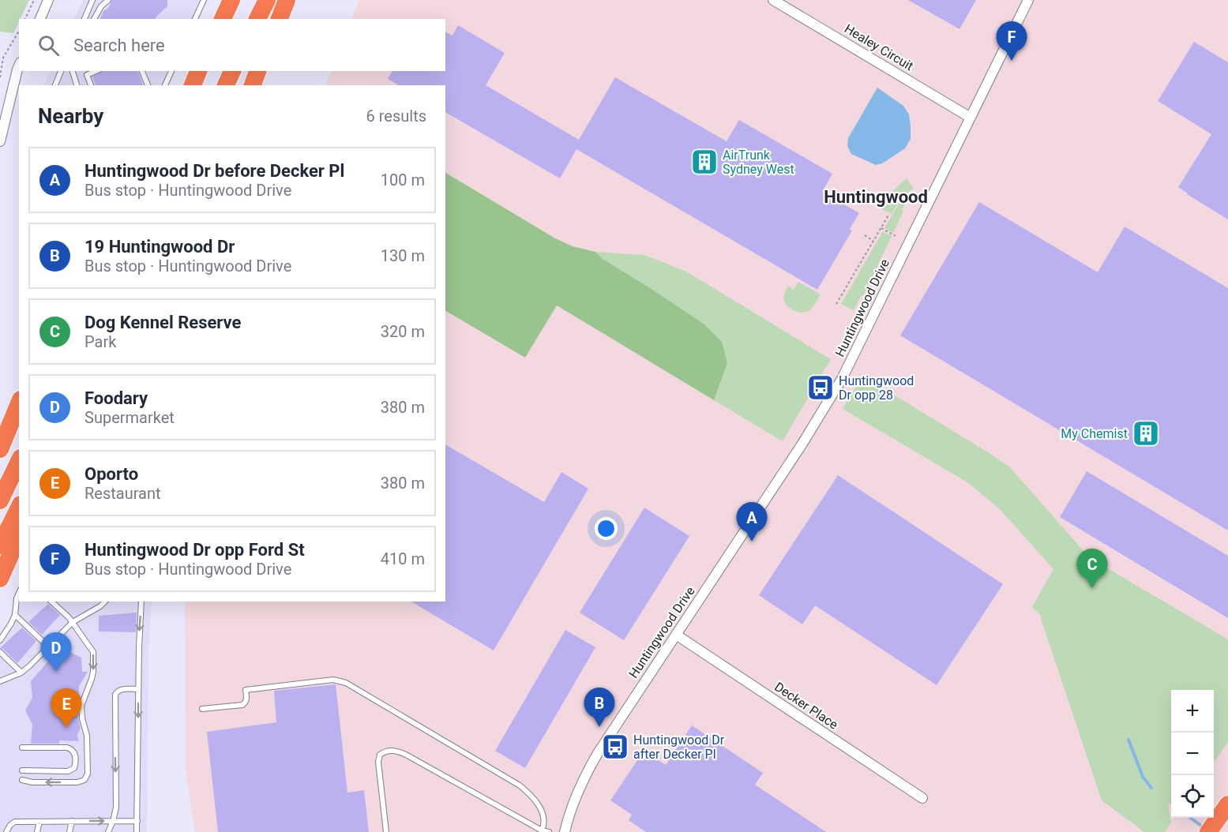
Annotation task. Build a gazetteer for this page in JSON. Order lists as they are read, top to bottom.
{
  "streets": {
    "street": ["Healey Circuit", "Huntingwood Drive", "Decker Place"]
  },
  "crossings": [
    ["Healey Circuit", "Huntingwood Drive"],
    ["Huntingwood Drive", "Decker Place"]
  ],
  "districts": ["Huntingwood"],
  "places": {
    "building": ["AirTrunk Sydney West", "My Chemist"],
    "bus stop": ["Huntingwood Dr opp 28", "Huntingwood Dr after Decker Pl"]
  },
  "page": {
    "search": "Search here",
    "pins": [
      "F",
      "A",
      "C",
      "D",
      "B",
      "E"
    ],
    "heading": ["Nearby", "6 results"],
    "list": [
      {
        "mark": "A",
        "name": "Huntingwood Dr before Decker Pl",
        "note": "Bus stop · Huntingwood Drive",
        "value": "100 m"
      },
      {
        "mark": "B",
        "name": "19 Huntingwood Dr",
        "note": "Bus stop · Huntingwood Drive",
        "value": "130 m"
      },
      {
        "mark": "C",
        "name": "Dog Kennel Reserve",
        "note": "Park",
        "value": "320 m"
      },
      {
        "mark": "D",
        "name": "Foodary",
        "note": "Supermarket",
        "value": "380 m"
      },
      {
        "mark": "E",
        "name": "Oporto",
        "note": "Restaurant",
        "value": "380 m"
      },
      {
        "mark": "F",
        "name": "Huntingwood Dr opp Ford St",
        "note": "Bus stop · Huntingwood Drive",
        "value": "410 m"
      }
    ],
    "map_buttons": ["+", "−"]
  }
}
